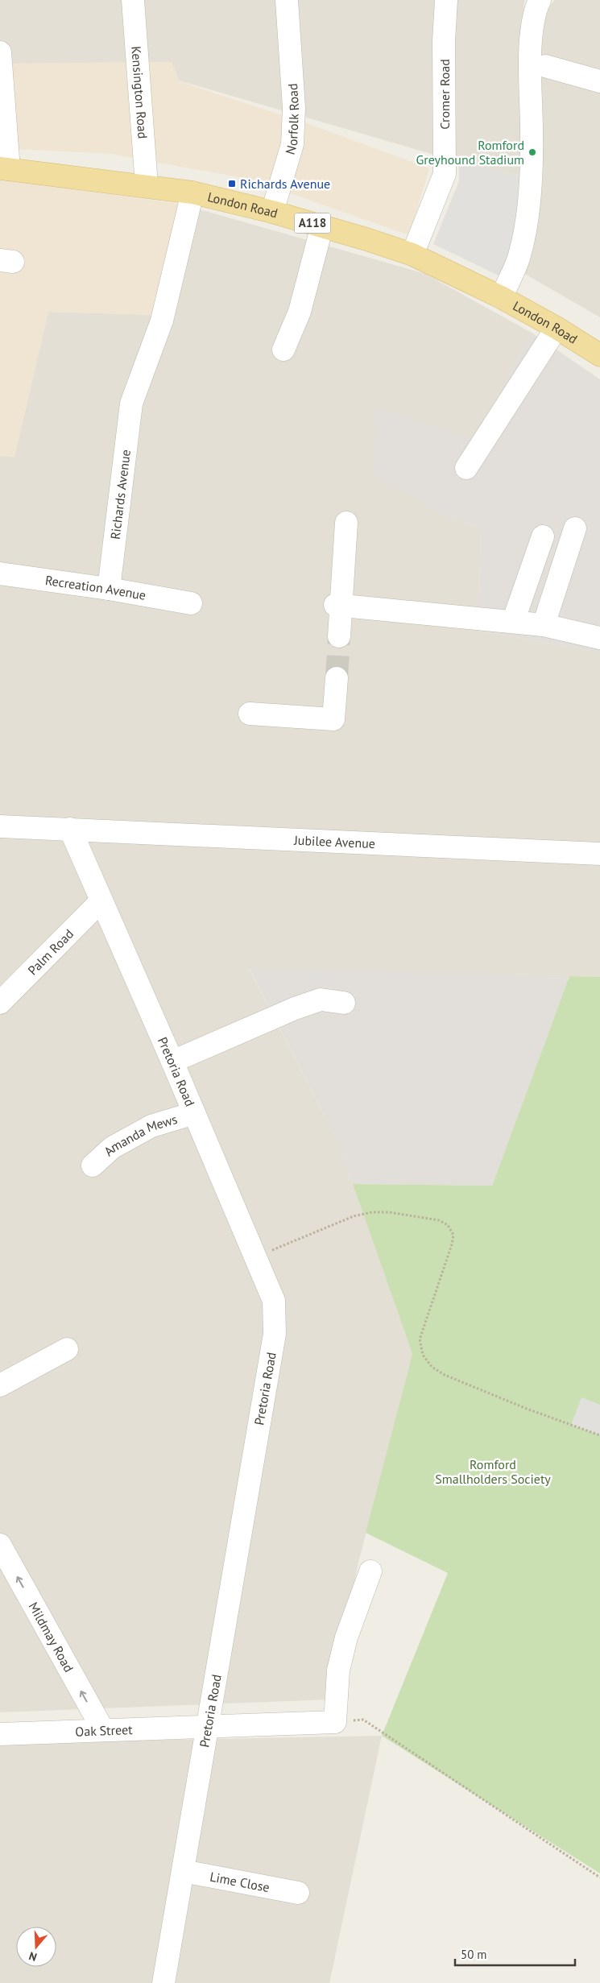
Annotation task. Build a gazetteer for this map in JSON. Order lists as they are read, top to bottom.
{
  "streets": {
    "main road": ["London Road", "A118"],
    "street": [
      "Kensington Road",
      "Cromer Road",
      "Norfolk Road",
      "Richards Avenue",
      "Recreation Avenue",
      "Jubilee Avenue",
      "Palm Road",
      "Pretoria Road",
      "Amanda Mews",
      "Mildmay Road",
      "Oak Street",
      "Lime Close"
    ]
  },
  "crossings": [
    ["Kensington Road", "London Road"],
    ["Cromer Road", "London Road"],
    ["Norfolk Road", "London Road"],
    ["London Road", "Richards Avenue"],
    ["Richards Avenue", "Recreation Avenue"],
    ["Jubilee Avenue", "Pretoria Road"],
    ["Palm Road", "Pretoria Road"],
    ["Pretoria Road", "Amanda Mews"],
    ["Pretoria Road", "Oak Street"],
    ["Pretoria Road", "Lime Close"],
    ["Mildmay Road", "Oak Street"]
  ],
  "one_way": ["Mildmay Road"],
  "parks": ["Romford Smallholders Society"],
  "places": {
    "other": ["Romford Greyhound Stadium"],
    "transit": ["Richards Avenue"]
  },
  "scale_bar": "50 m",
  "north": "bottom"
}
